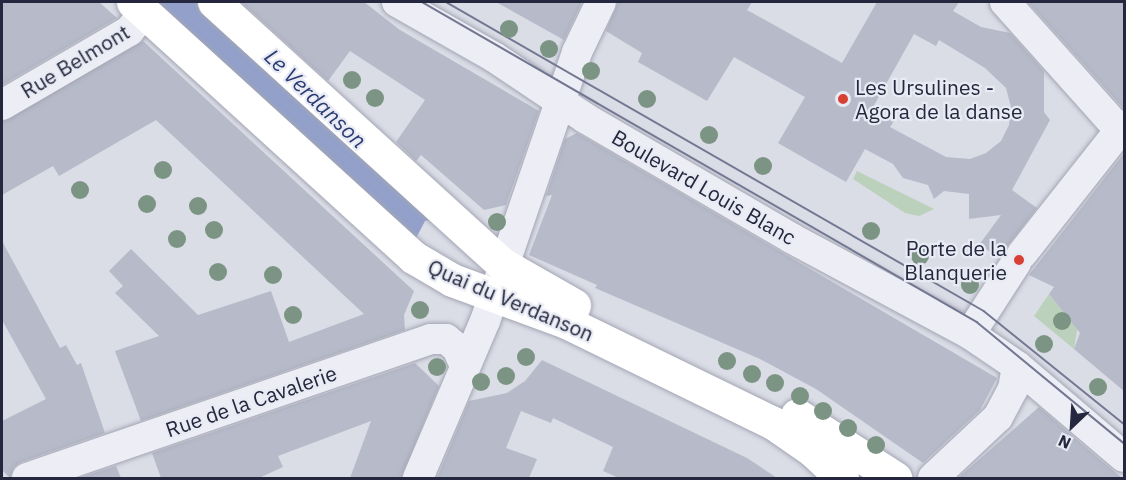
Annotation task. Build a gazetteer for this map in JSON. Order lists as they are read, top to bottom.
{
  "streets": {
    "main road": ["Quai du Verdanson"],
    "street": ["Rue Belmont", "Boulevard Louis Blanc", "Rue de la Cavalerie"]
  },
  "crossings": [
    ["Rue Belmont", "Quai du Verdanson"]
  ],
  "water": ["Le Verdanson"],
  "places": ["Les Ursulines - Agora de la danse", "Porte de la Blanquerie"],
  "north": "bottom left"
}
